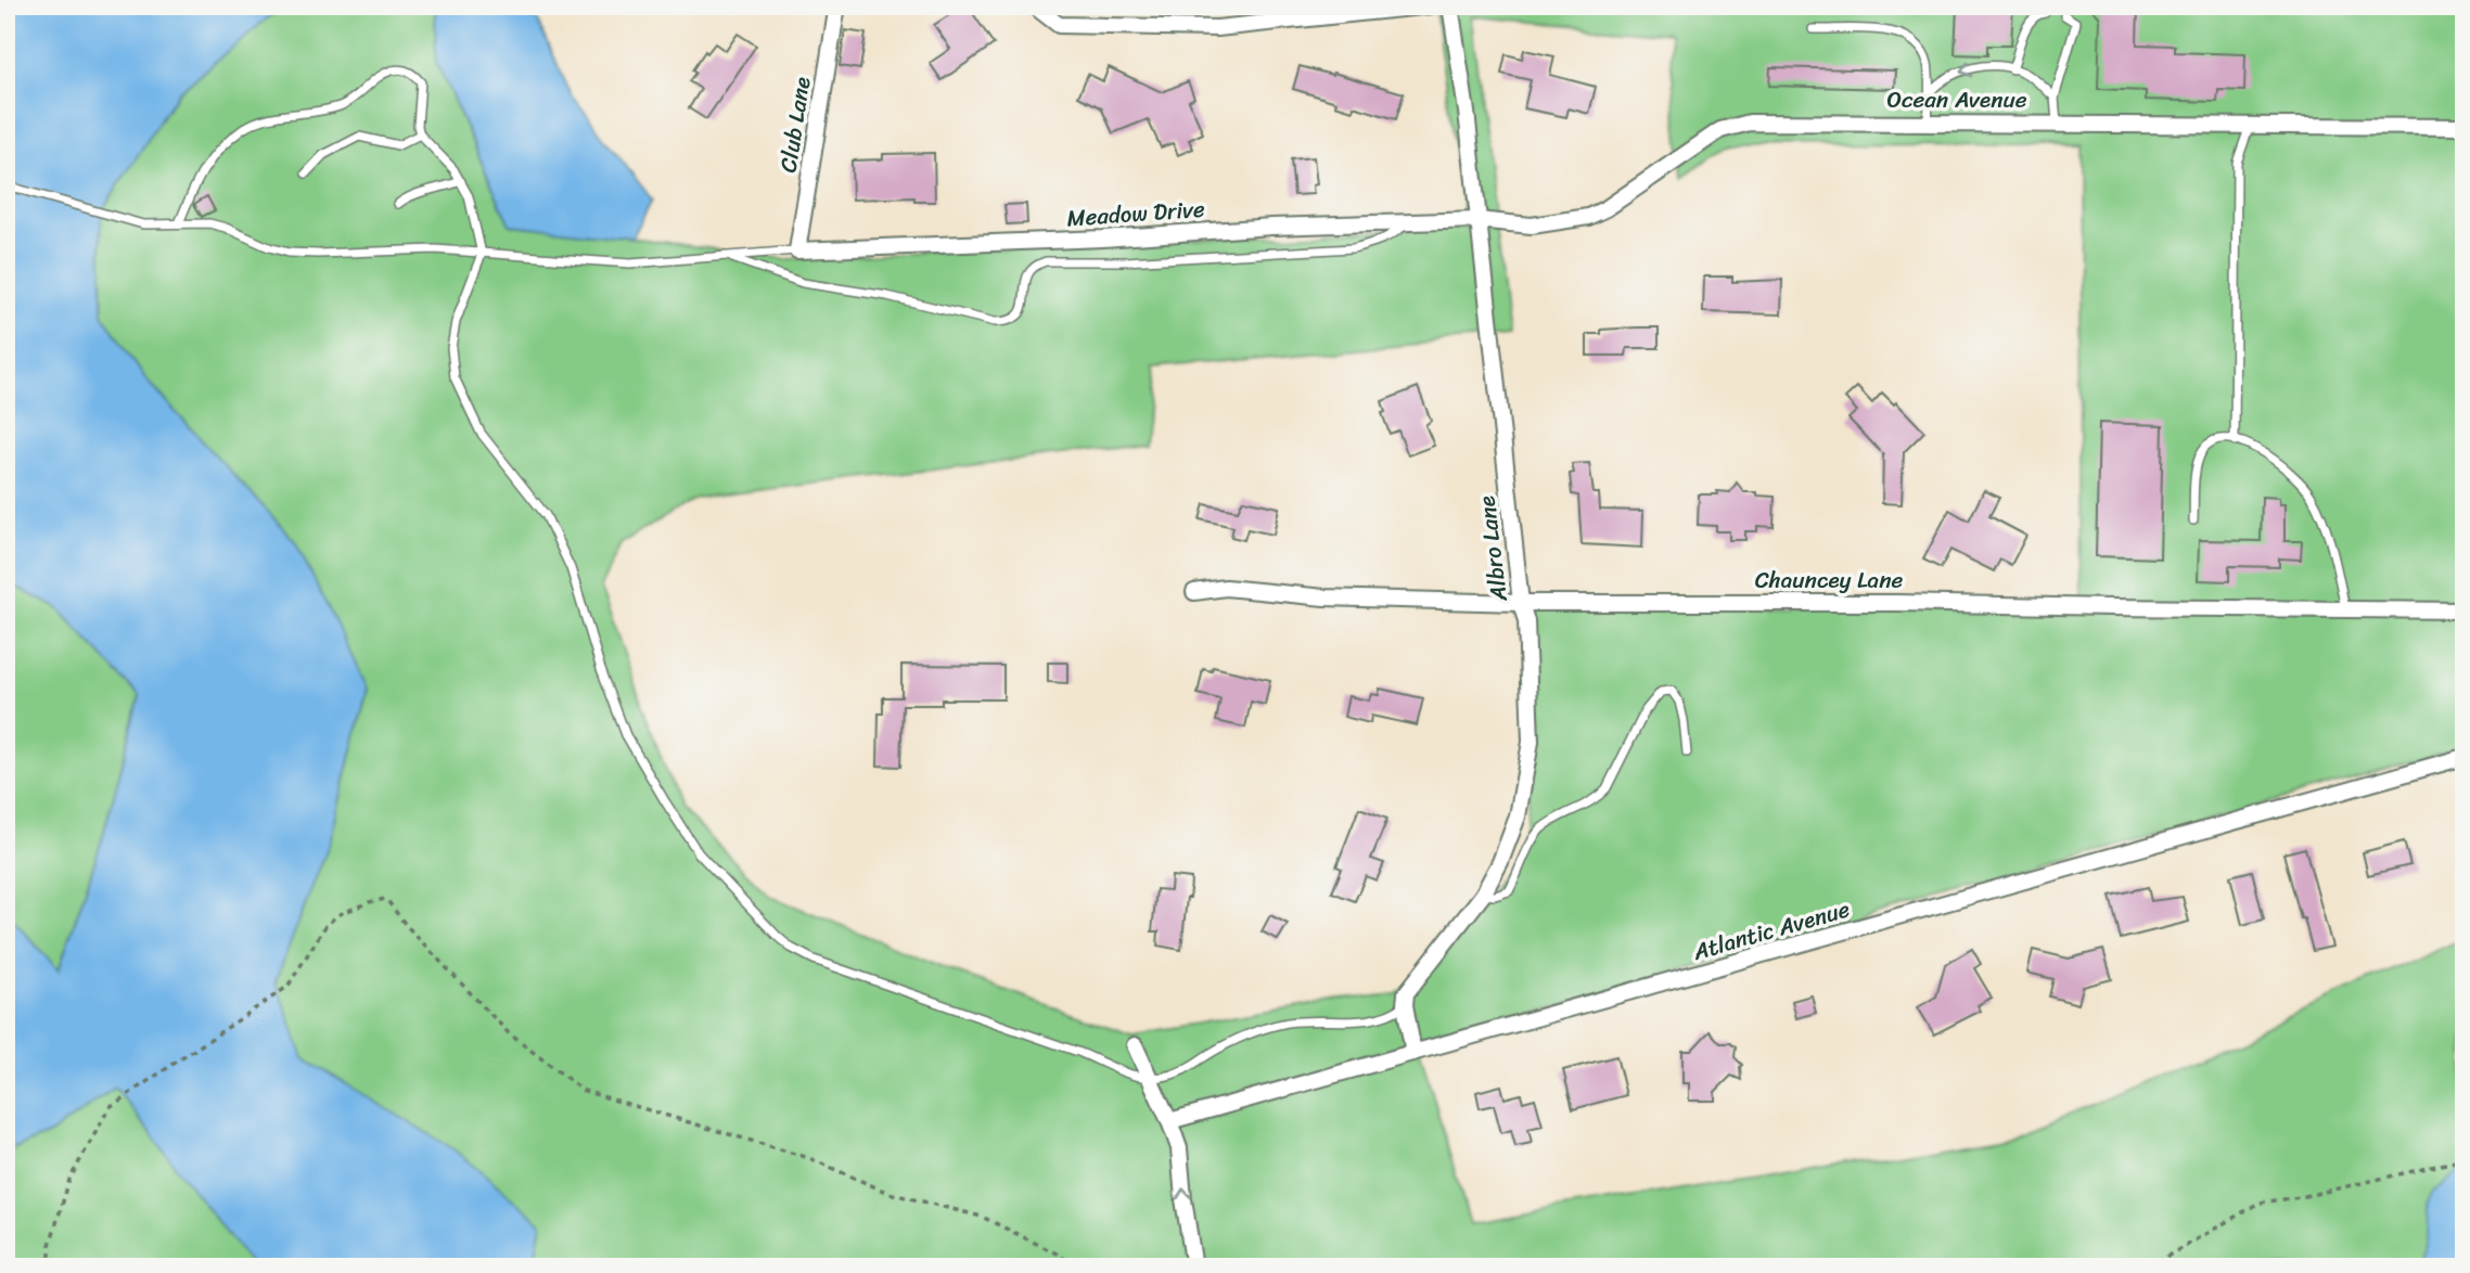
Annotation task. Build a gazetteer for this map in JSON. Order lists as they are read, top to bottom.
{
  "streets": {
    "street": [
      "Ocean Avenue",
      "Club Lane",
      "Meadow Drive",
      "Albro Lane",
      "Chauncey Lane",
      "Atlantic Avenue"
    ]
  },
  "crossings": [
    ["Ocean Avenue", "Meadow Drive"],
    ["Ocean Avenue", "Albro Lane"],
    ["Club Lane", "Meadow Drive"],
    ["Meadow Drive", "Albro Lane"],
    ["Albro Lane", "Chauncey Lane"]
  ]
}
